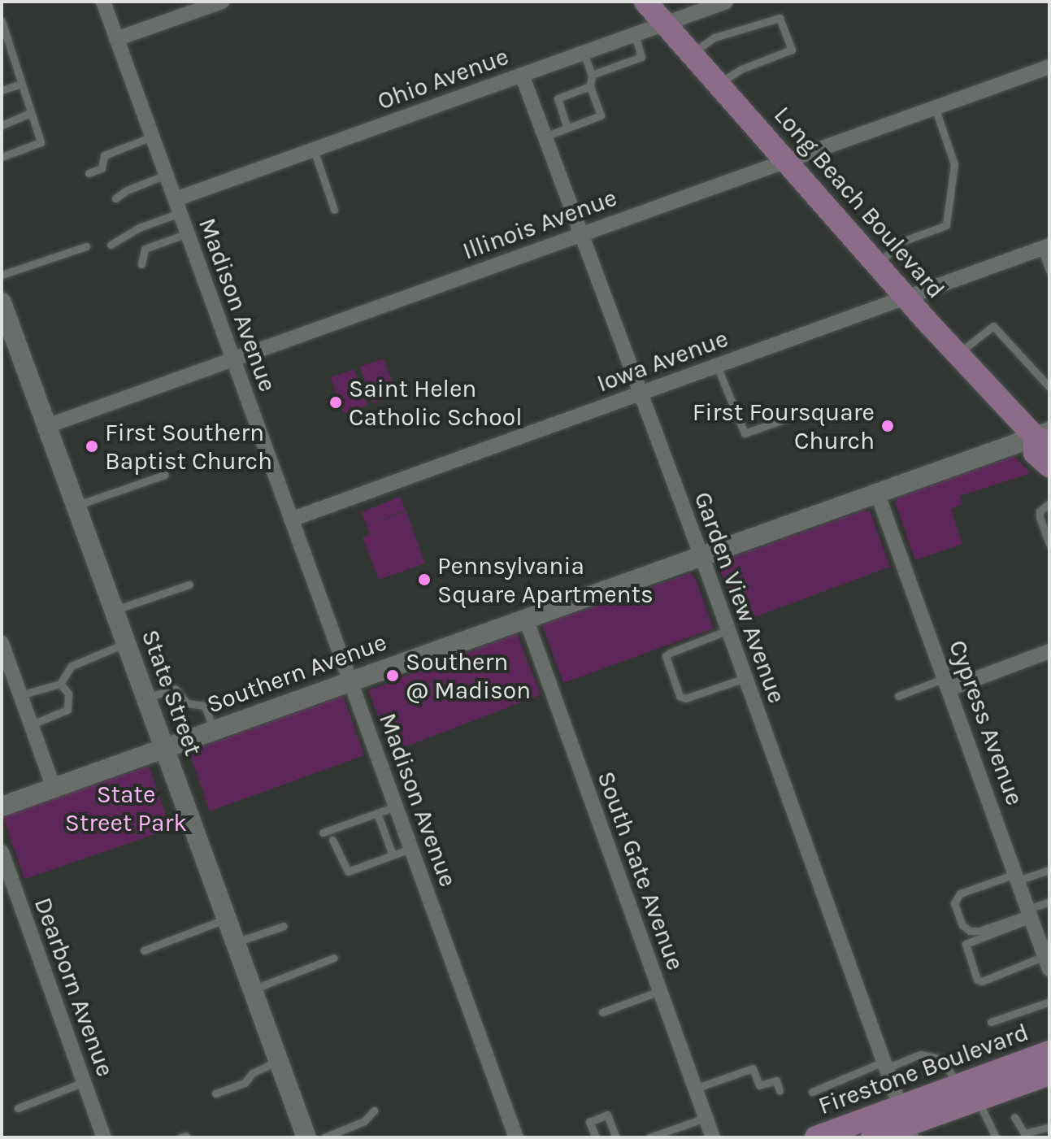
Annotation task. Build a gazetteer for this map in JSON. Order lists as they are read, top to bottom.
{
  "streets": {
    "main road": ["Long Beach Boulevard", "Firestone Boulevard"],
    "street": [
      "Ohio Avenue",
      "Illinois Avenue",
      "Madison Avenue",
      "Iowa Avenue",
      "Garden View Avenue",
      "Southern Avenue",
      "State Street",
      "Cypress Avenue",
      "South Gate Avenue",
      "Dearborn Avenue"
    ]
  },
  "crossings": [
    ["Ohio Avenue", "Long Beach Boulevard"],
    ["Ohio Avenue", "Madison Avenue"],
    ["Ohio Avenue", "Garden View Avenue"],
    ["Long Beach Boulevard", "Illinois Avenue"],
    ["Long Beach Boulevard", "Iowa Avenue"],
    ["Long Beach Boulevard", "Southern Avenue"],
    ["Illinois Avenue", "Madison Avenue"],
    ["Illinois Avenue", "Garden View Avenue"],
    ["Illinois Avenue", "State Street"],
    ["Madison Avenue", "Iowa Avenue"],
    ["Madison Avenue", "Southern Avenue"],
    ["Iowa Avenue", "Garden View Avenue"],
    ["Garden View Avenue", "Southern Avenue"],
    ["Garden View Avenue", "Firestone Boulevard"],
    ["Southern Avenue", "State Street"],
    ["Southern Avenue", "Cypress Avenue"],
    ["Southern Avenue", "South Gate Avenue"]
  ],
  "parks": ["State Street Park"],
  "places": [
    "Saint Helen Catholic School",
    "First Foursquare Church",
    "First Southern Baptist Church",
    "Pennsylvania Square Apartments",
    "Southern @ Madison"
  ]
}
